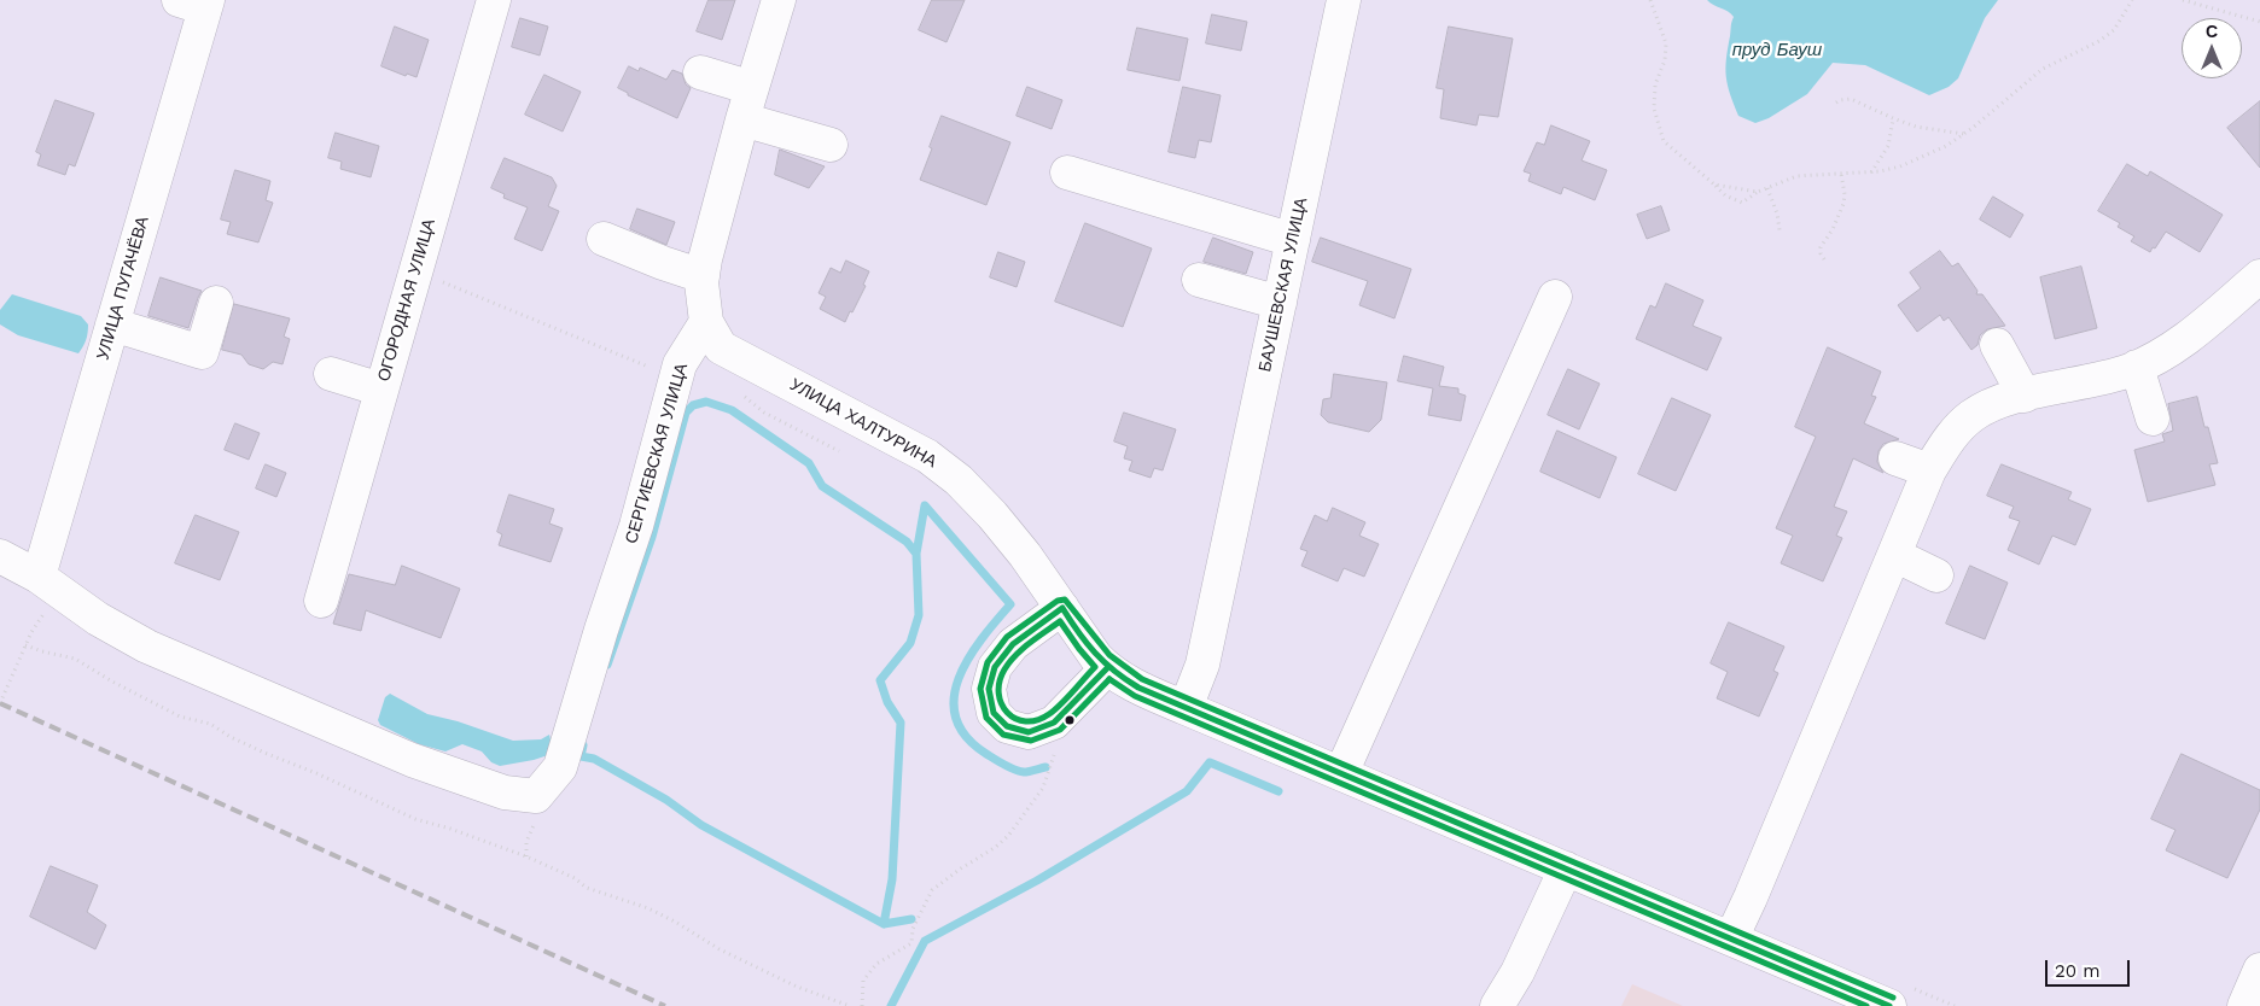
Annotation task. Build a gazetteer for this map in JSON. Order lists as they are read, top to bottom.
{
  "streets": {
    "street": [
      "БАУШЕВСКАЯ УЛИЦА",
      "УЛИЦА ПУГАЧЁВА",
      "ОГОРОДНАЯ УЛИЦА",
      "УЛИЦА ХАЛТУРИНА",
      "СЕРГИЕВСКАЯ УЛИЦА"
    ]
  },
  "crossings": [
    ["БАУШЕВСКАЯ УЛИЦА", "УЛИЦА ХАЛТУРИНА"],
    ["УЛИЦА ПУГАЧЁВА", "СЕРГИЕВСКАЯ УЛИЦА"],
    ["УЛИЦА ХАЛТУРИНА", "СЕРГИЕВСКАЯ УЛИЦА"]
  ],
  "water": ["пруд Бауш"],
  "scale_bar": "20 m",
  "north": "top"
}
